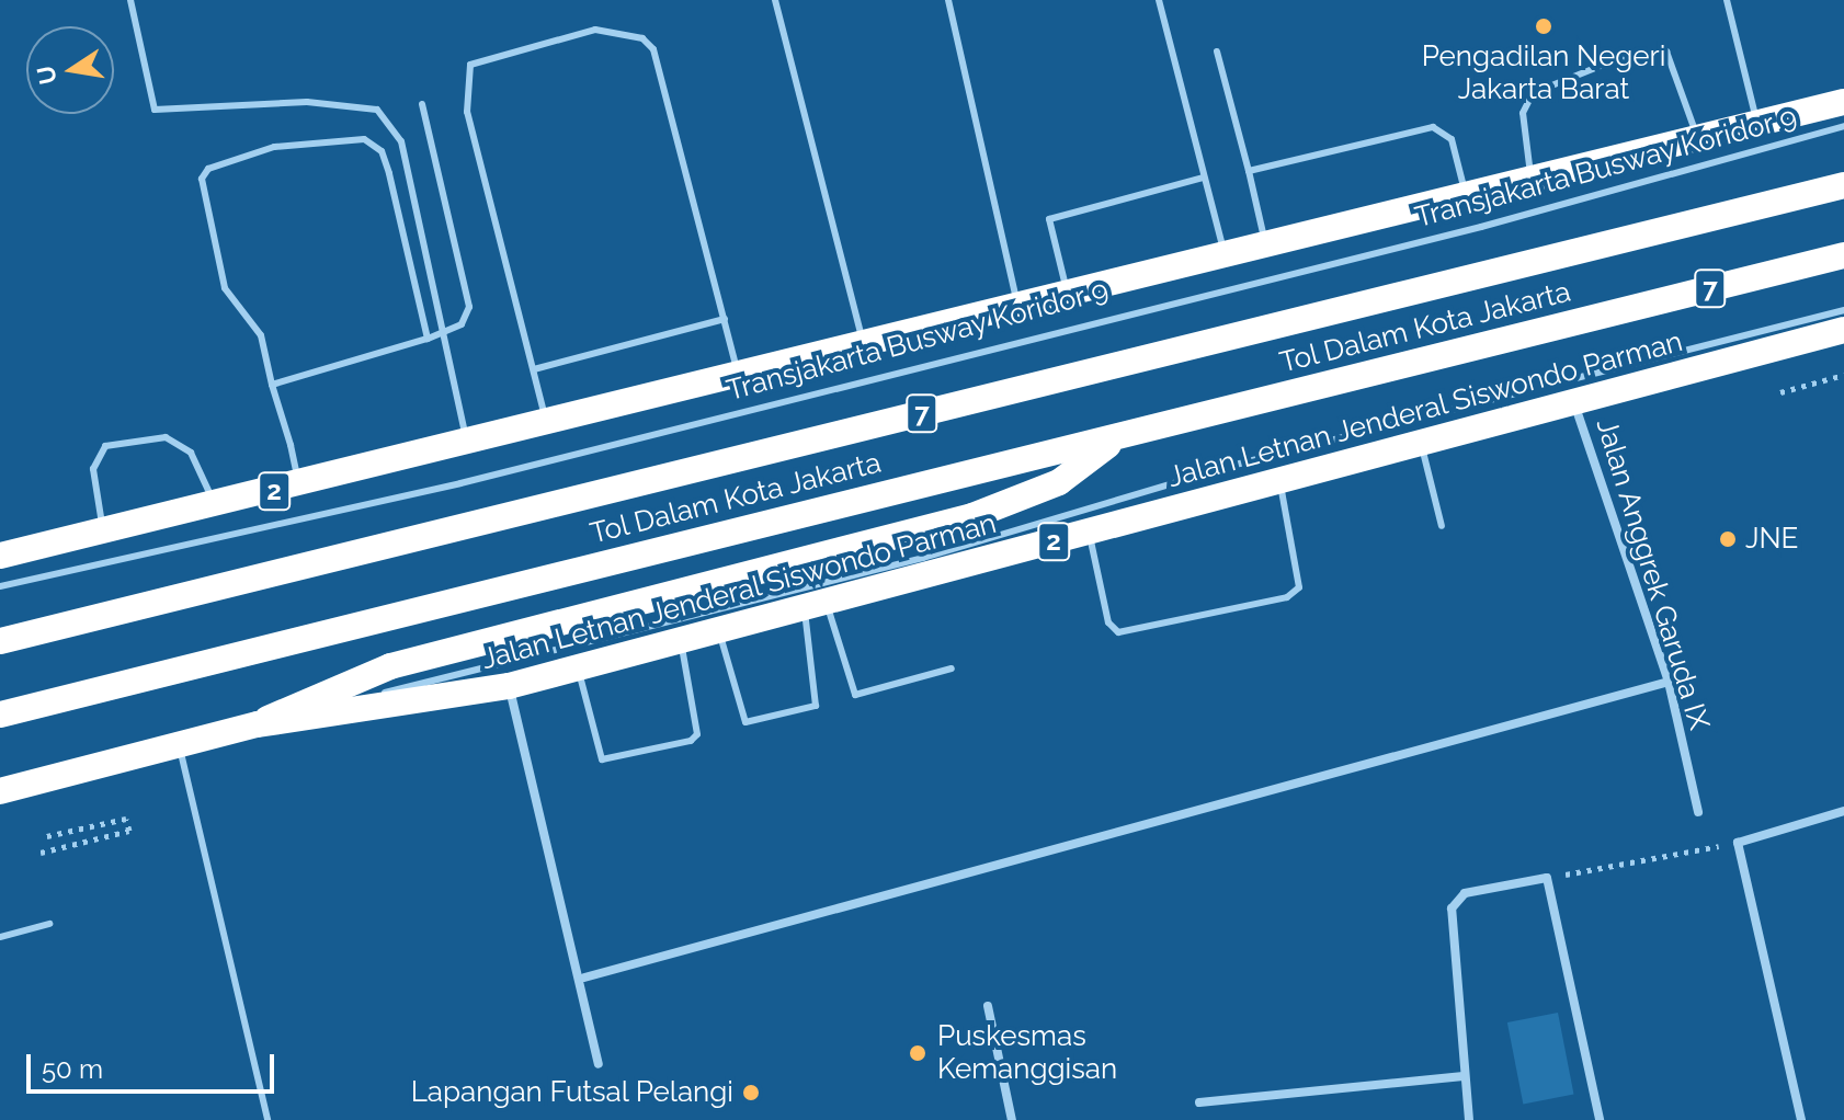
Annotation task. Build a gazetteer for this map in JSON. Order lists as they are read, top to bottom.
{
  "streets": {
    "highway": [
      "7",
      "Tol Dalam Kota Jakarta",
      "Jalan Letnan Jenderal Siswondo Parman",
      "2"
    ],
    "street": ["Jalan Anggrek Garuda IX"],
    "lane": ["Transjakarta Busway Koridor 9"]
  },
  "crossings": [
    ["Jalan Letnan Jenderal Siswondo Parman", "Jalan Anggrek Garuda IX"]
  ],
  "places": [
    "Pengadilan Negeri Jakarta Barat",
    "JNE",
    "Puskesmas Kemanggisan",
    "Lapangan Futsal Pelangi"
  ],
  "scale_bar": "50 m",
  "north": "left"
}
